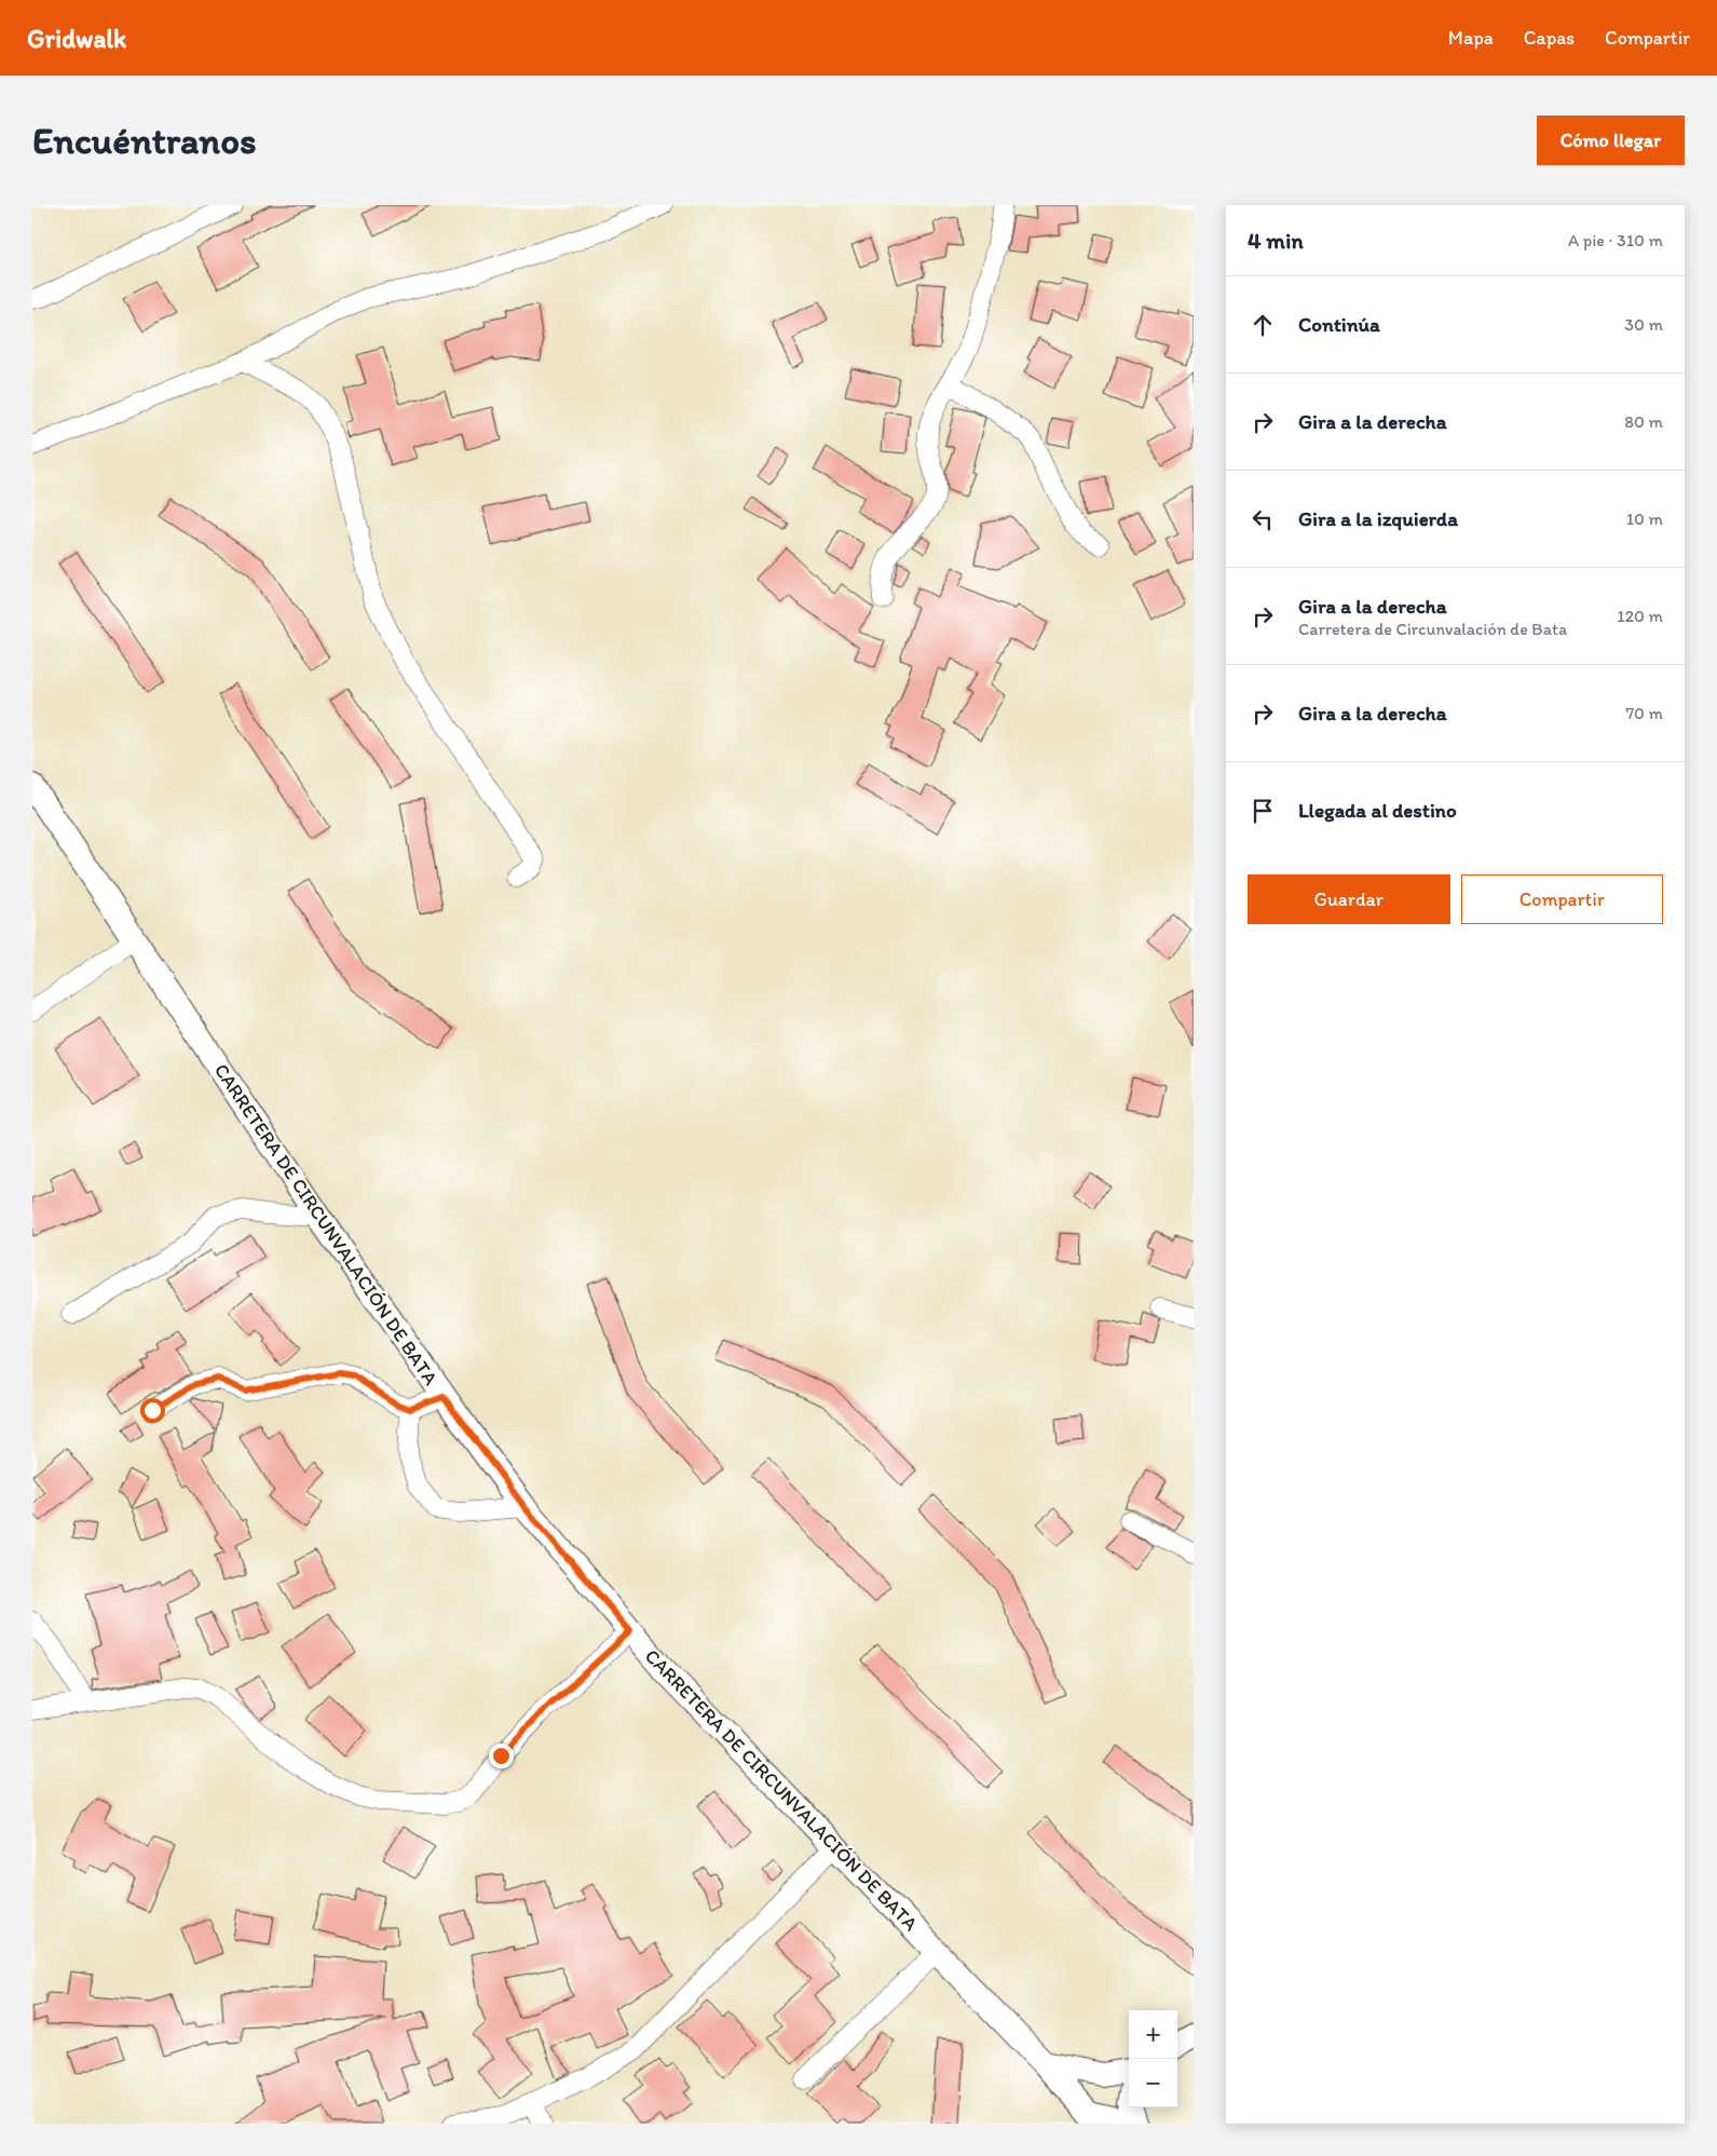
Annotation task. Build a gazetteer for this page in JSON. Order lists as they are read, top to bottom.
{
  "streets": {
    "main road": ["CARRETERA DE CIRCUNVALACIÓN DE BATA"]
  },
  "page": {
    "header": "Gridwalk",
    "nav": ["Mapa", "Capas", "Compartir"],
    "buttons": [
      "Cómo llegar",
      ["Guardar", "Compartir"]
    ],
    "title": "Encuéntranos",
    "heading": ["4 min", "A pie · 310 m"],
    "list": [
      ["Continúa", "30 m"],
      ["Gira a la derecha", "80 m"],
      ["Gira a la izquierda", "10 m"],
      ["Gira a la derecha", "Carretera de Circunvalación de Bata", "120 m"],
      ["Gira a la derecha", "70 m"],
      "Llegada al destino"
    ],
    "map_buttons": ["+", "−"]
  }
}
